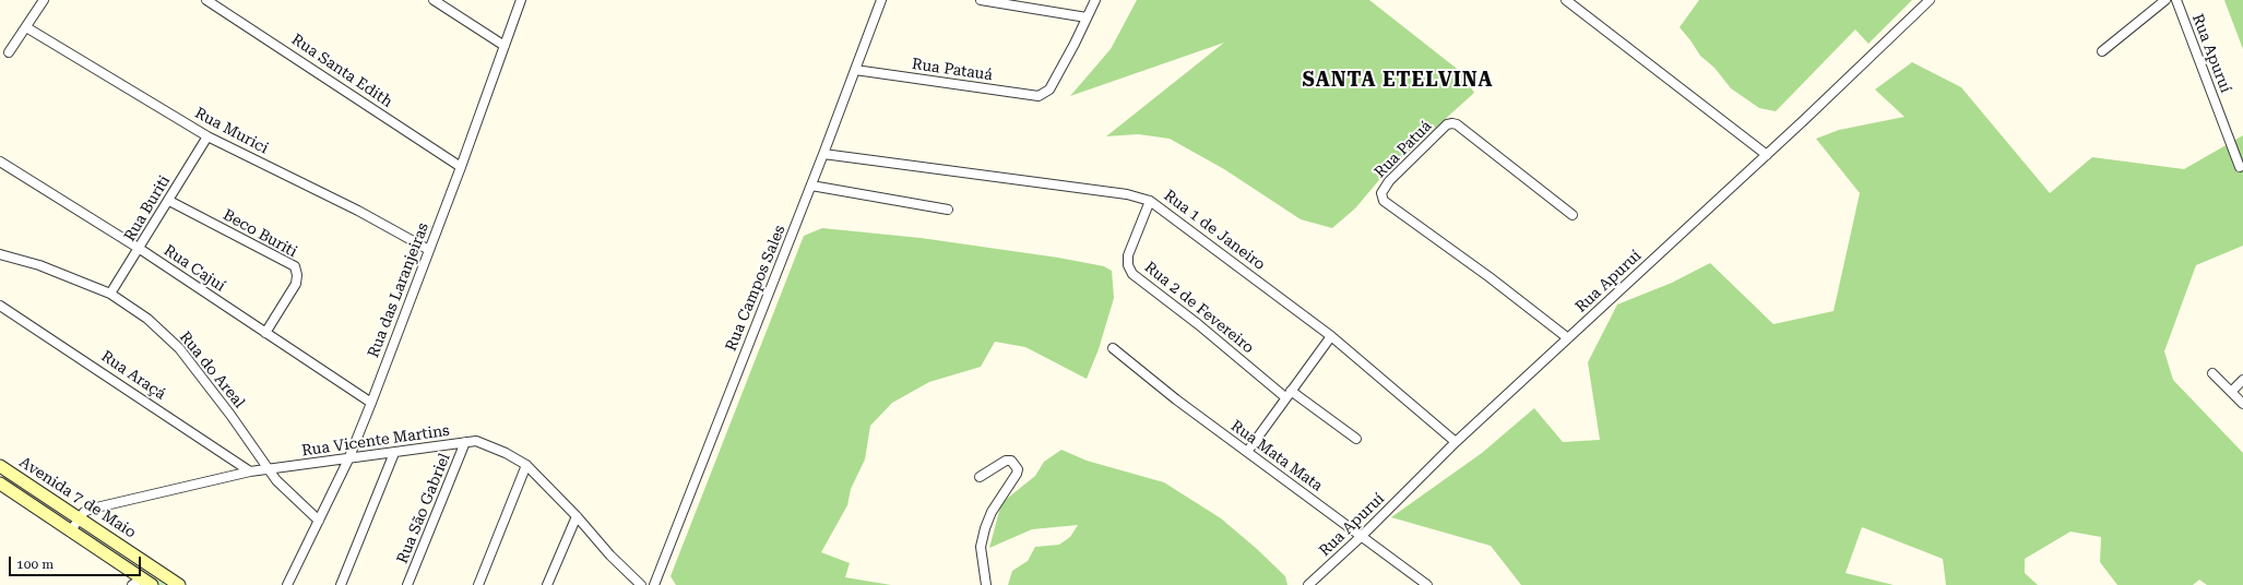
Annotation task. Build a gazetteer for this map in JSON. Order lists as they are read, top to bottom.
{
  "streets": {
    "main road": ["Avenida 7 de Maio"],
    "street": [
      "Rua Apuruí",
      "Rua Patauá",
      "Rua Santa Edith",
      "Rua Murici",
      "Rua Patuá",
      "Rua Buriti",
      "Rua 1 de Janeiro",
      "Beco Buriti",
      "Rua Cajuí",
      "Rua Campos Sales",
      "Rua das Laranjeiras",
      "Rua 2 de Fevereiro",
      "Rua do Areal",
      "Rua Araçá",
      "Rua Vicente Martins",
      "Rua Mata Mata",
      "Rua São Gabriel"
    ]
  },
  "crossings": [
    ["Rua Apuruí", "Rua Patuá"],
    ["Rua Apuruí", "Rua 1 de Janeiro"],
    ["Rua Apuruí", "Rua Mata Mata"],
    ["Rua Patauá", "Rua Campos Sales"],
    ["Rua Santa Edith", "Rua das Laranjeiras"],
    ["Rua Murici", "Rua Buriti"],
    ["Rua Murici", "Rua das Laranjeiras"],
    ["Rua Buriti", "Beco Buriti"],
    ["Rua Buriti", "Rua Cajuí"],
    ["Rua Buriti", "Rua do Areal"],
    ["Rua 1 de Janeiro", "Rua Campos Sales"],
    ["Rua 1 de Janeiro", "Rua 2 de Fevereiro"],
    ["Beco Buriti", "Rua Cajuí"],
    ["Rua Cajuí", "Rua das Laranjeiras"],
    ["Rua das Laranjeiras", "Rua Vicente Martins"],
    ["Rua do Areal", "Rua Vicente Martins"],
    ["Rua Araçá", "Rua Vicente Martins"],
    ["Rua Vicente Martins", "Avenida 7 de Maio"],
    ["Rua Vicente Martins", "Rua São Gabriel"]
  ],
  "districts": ["SANTA ETELVINA"],
  "scale_bar": "100 m"
}
